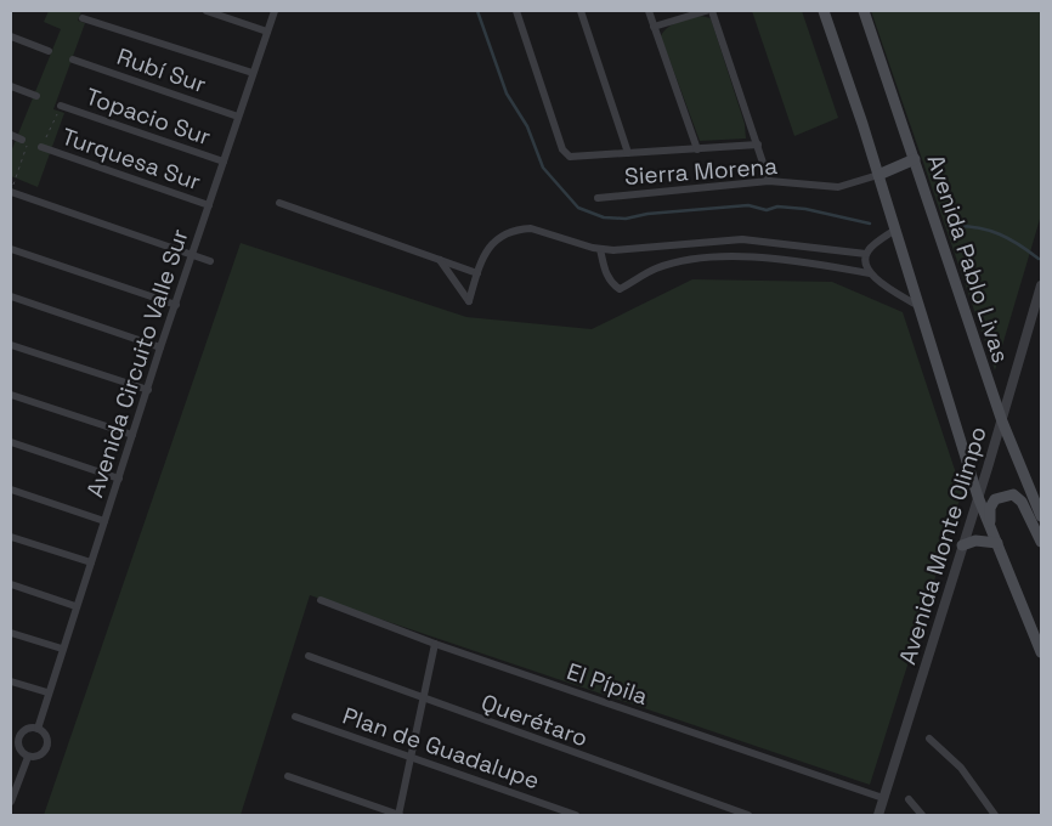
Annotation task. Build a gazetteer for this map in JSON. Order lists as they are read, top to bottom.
{
  "streets": {
    "main road": ["Avenida Pablo Livas"],
    "street": [
      "Rubí Sur",
      "Topacio Sur",
      "Turquesa Sur",
      "Sierra Morena",
      "Avenida Circuito Valle Sur",
      "Avenida Monte Olimpo",
      "El Pípila",
      "Querétaro",
      "Plan de Guadalupe"
    ]
  },
  "crossings": [
    ["Rubí Sur", "Avenida Circuito Valle Sur"],
    ["Topacio Sur", "Avenida Circuito Valle Sur"],
    ["Turquesa Sur", "Avenida Circuito Valle Sur"],
    ["Avenida Pablo Livas", "Avenida Monte Olimpo"],
    ["Avenida Monte Olimpo", "El Pípila"]
  ]
}
